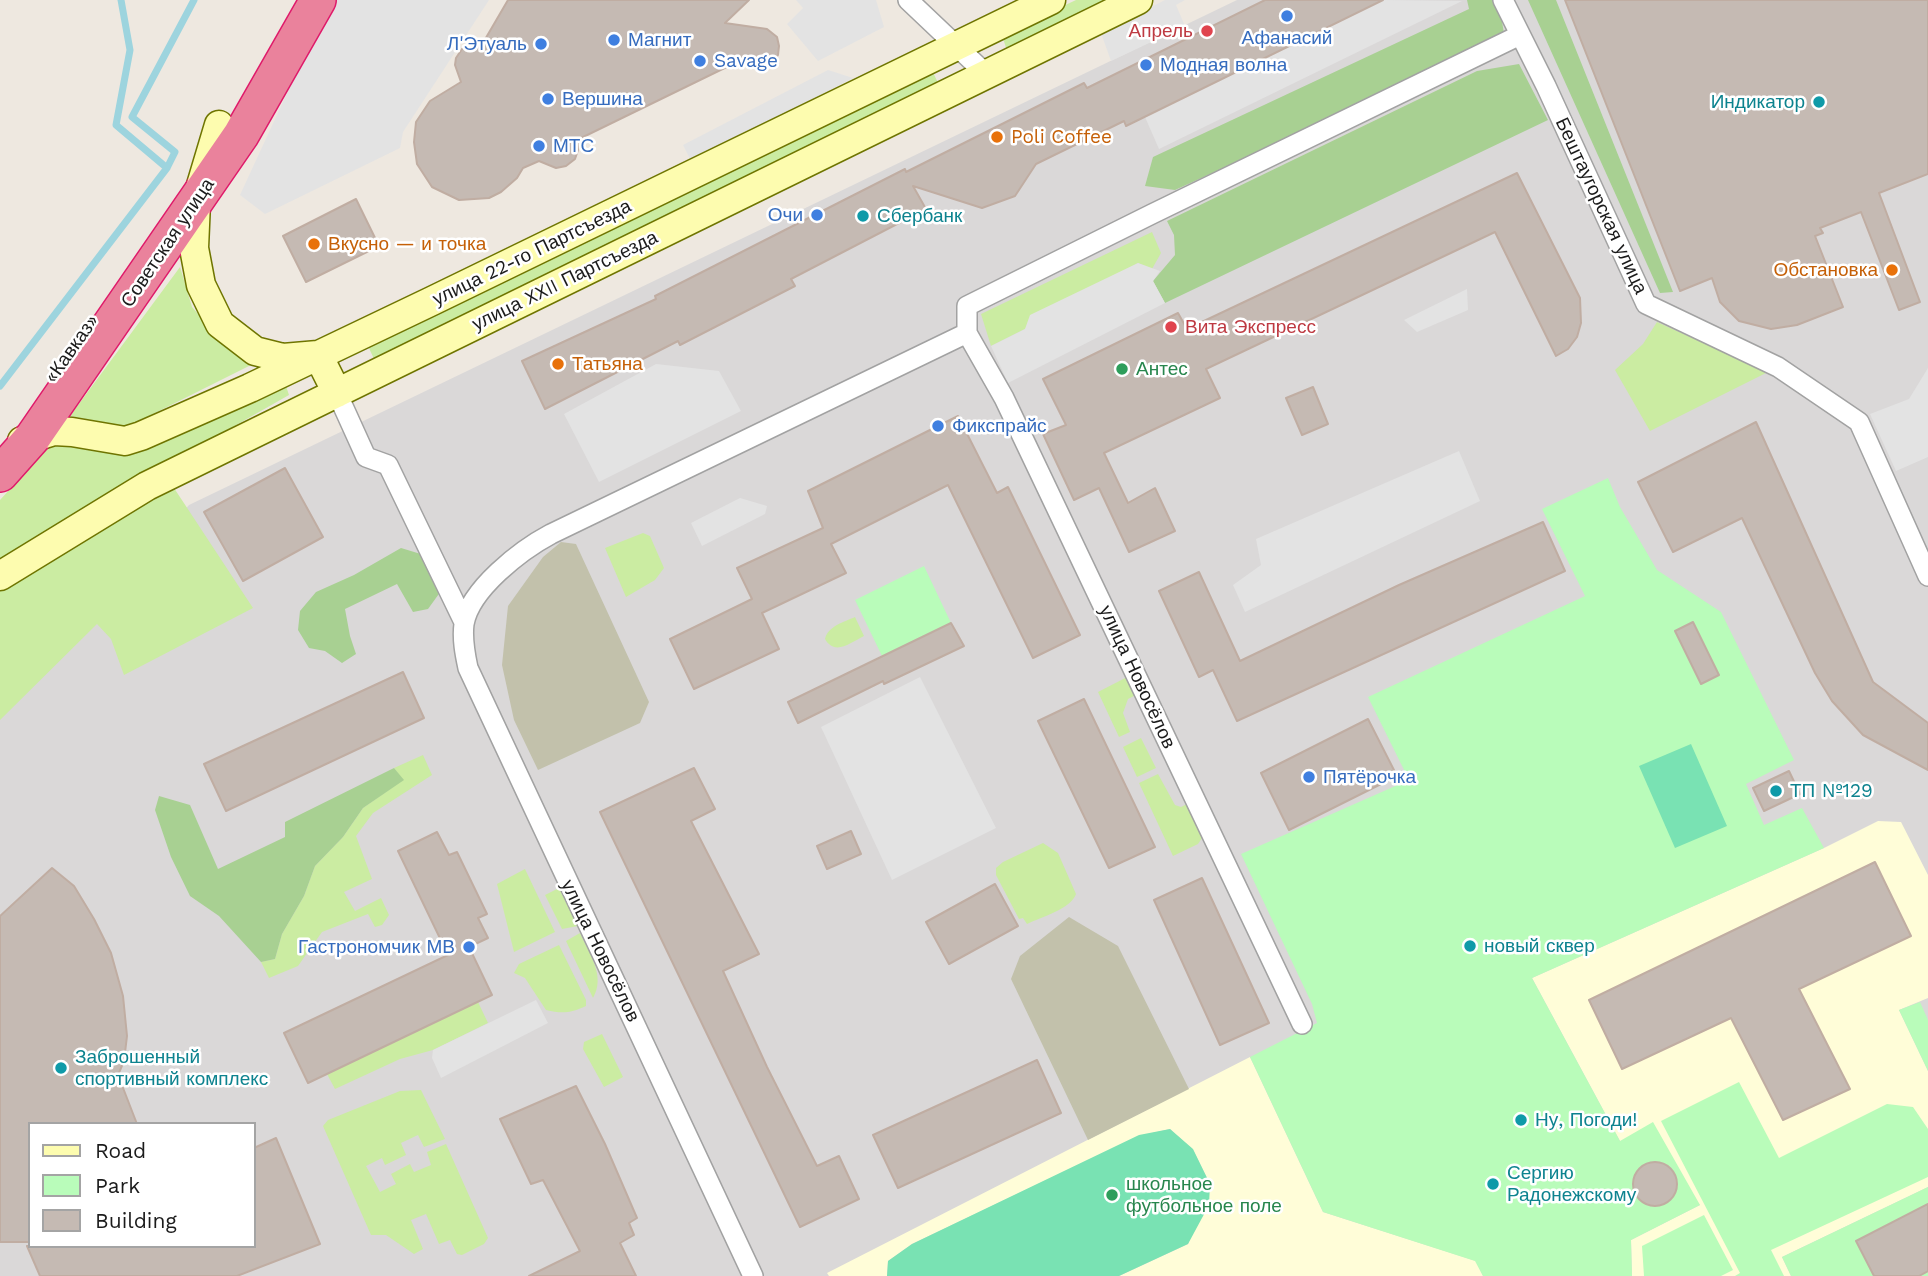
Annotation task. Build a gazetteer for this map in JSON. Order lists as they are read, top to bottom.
{
  "streets": {
    "highway": ["Советская улица", "«Кавказ»"],
    "main road": ["улица 22-го Партсъезда", "улица XXII Партсъезда"],
    "street": ["Бештаугорская улица", "улица Новосёлов"]
  },
  "crossings": [
    ["Советская улица", "улица 22-го Партсъезда"],
    ["Советская улица", "«Кавказ»"],
    ["улица 22-го Партсъезда", "«Кавказ»"]
  ],
  "places": [
    "Афанасий",
    "Апрель",
    "Магнит",
    "Л'Этуаль",
    "Savage",
    "Модная волна",
    "Вершина",
    "Индикатор",
    "Poli Coffee",
    "МТС",
    "Очи",
    "Сбербанк",
    "Вкусно — и точка",
    "Обстановка",
    "Вита Экспресс",
    "Татьяна",
    "Антес",
    "Фикспрайс",
    "Пятёрочка",
    "ТП №129",
    "новый сквер",
    "Гастрономчик МВ",
    "Заброшенный спортивный комплекс",
    "Ну, Погоди!",
    "Сергию Радонежскому",
    "школьное футбольное поле"
  ],
  "legend": ["Road", "Park", "Building"]
}
